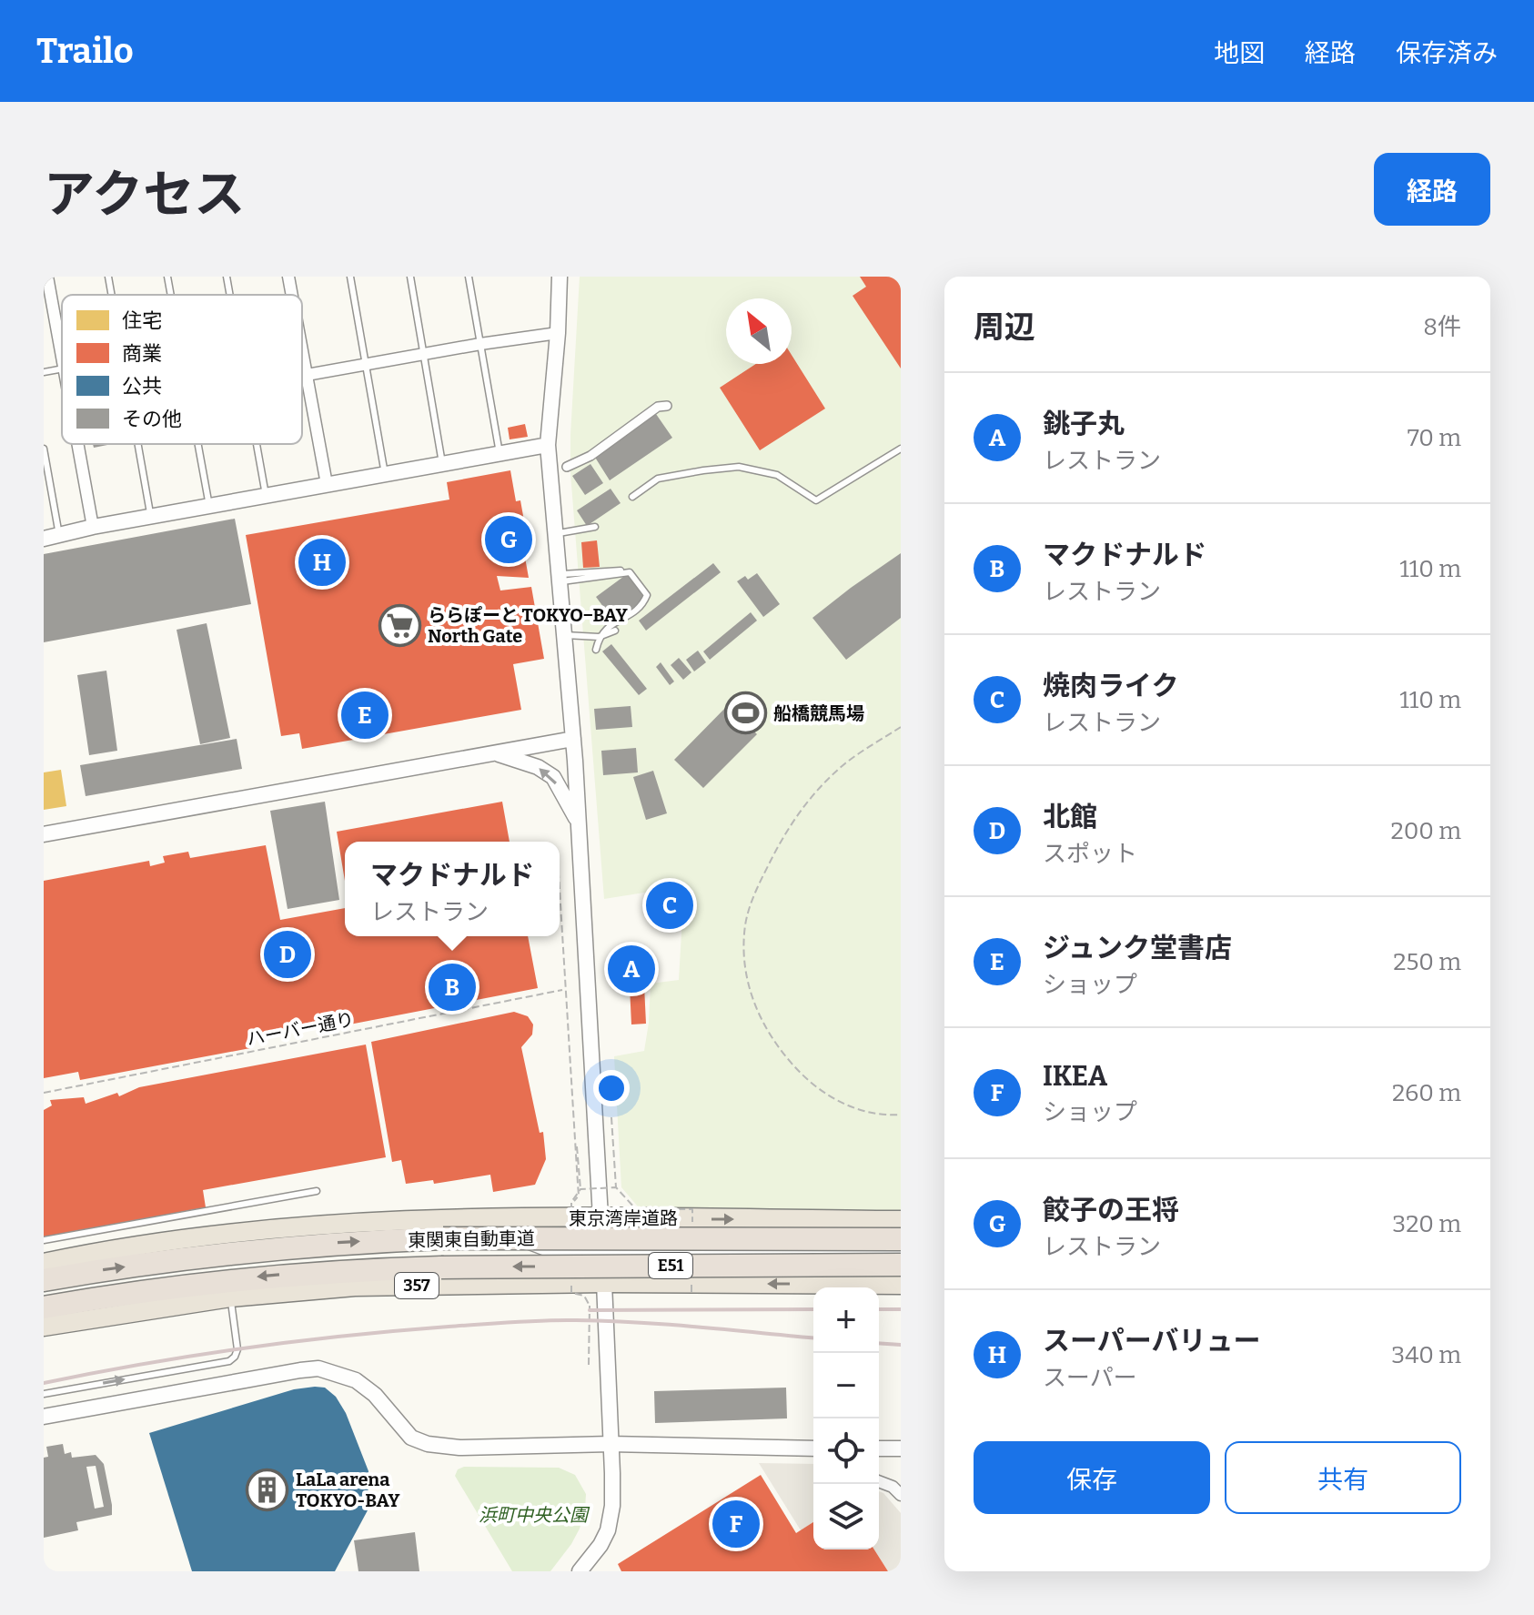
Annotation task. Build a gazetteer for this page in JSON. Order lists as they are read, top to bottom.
{
  "streets": {
    "highway": [
      "東京湾岸道路",
      "東関東自動車道",
      "E51",
      "357"
    ],
    "path": ["ハーバー通り"]
  },
  "parks": ["浜町中央公園"],
  "places": {
    "supermarket": ["ららぽーと TOKYO−BAY North Gate"],
    "sports": ["船橋競馬場"],
    "building": ["LaLa arena TOKYO-BAY"]
  },
  "legend": [
    "住宅",
    "商業",
    "公共",
    "その他"
  ],
  "north": "top left",
  "page": {
    "header": "Trailo",
    "nav": ["地図", "経路", "保存済み"],
    "title": "アクセス",
    "buttons": [
      "経路",
      ["保存", "共有"]
    ],
    "heading": ["周辺", "8件"],
    "list": [
      {
        "mark": "A",
        "name": "銚子丸",
        "note": "レストラン",
        "value": "70 m"
      },
      {
        "mark": "B",
        "name": "マクドナルド",
        "note": "レストラン",
        "value": "110 m"
      },
      {
        "mark": "C",
        "name": "焼肉ライク",
        "note": "レストラン",
        "value": "110 m"
      },
      {
        "mark": "D",
        "name": "北館",
        "note": "スポット",
        "value": "200 m"
      },
      {
        "mark": "E",
        "name": "ジュンク堂書店",
        "note": "ショップ",
        "value": "250 m"
      },
      {
        "mark": "F",
        "name": "IKEA",
        "note": "ショップ",
        "value": "260 m"
      },
      {
        "mark": "G",
        "name": "餃子の王将",
        "note": "レストラン",
        "value": "320 m"
      },
      {
        "mark": "H",
        "name": "スーパーバリュー",
        "note": "スーパー",
        "value": "340 m"
      }
    ],
    "pins": [
      "G",
      "H",
      "E",
      "C",
      "D",
      "A",
      "B",
      "F"
    ],
    "popup": ["マクドナルド", "レストラン"],
    "map_buttons": ["+", "−"]
  }
}
